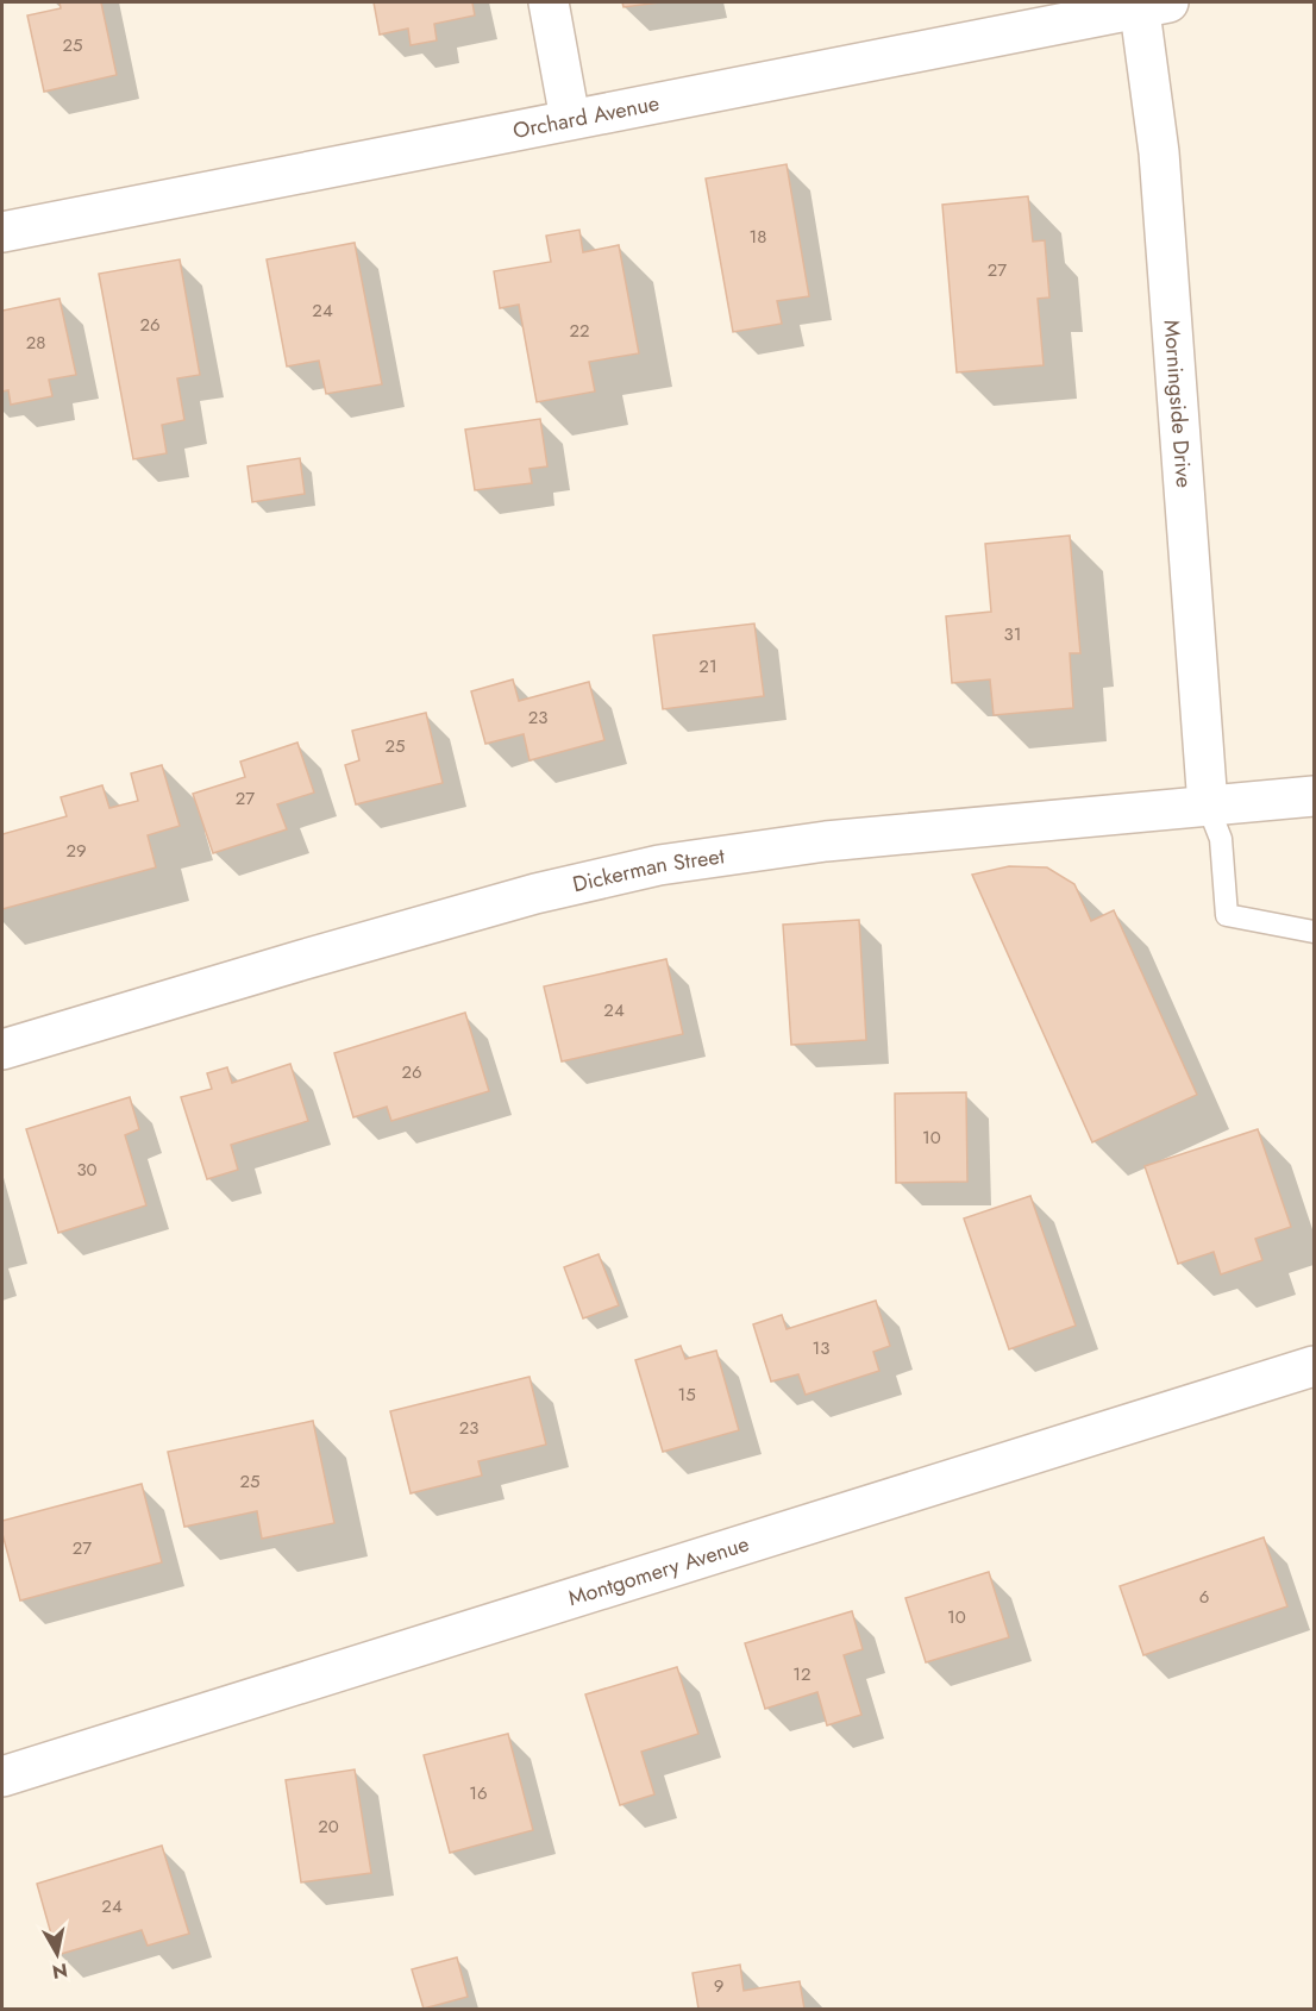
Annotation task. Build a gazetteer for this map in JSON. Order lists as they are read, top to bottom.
{
  "streets": {
    "street": [
      "Orchard Avenue",
      "Morningside Drive",
      "Dickerman Street",
      "Montgomery Avenue"
    ]
  },
  "crossings": [
    ["Orchard Avenue", "Morningside Drive"],
    ["Morningside Drive", "Dickerman Street"]
  ],
  "house_numbers": [
    "25",
    "18",
    "27",
    "24",
    "26",
    "22",
    "28",
    "31",
    "21",
    "23",
    "25",
    "27",
    "29",
    "24",
    "26",
    "10",
    "30",
    "13",
    "15",
    "23",
    "25",
    "27",
    "6",
    "10",
    "12",
    "16",
    "20",
    "24",
    "9"
  ],
  "north": "bottom"
}
